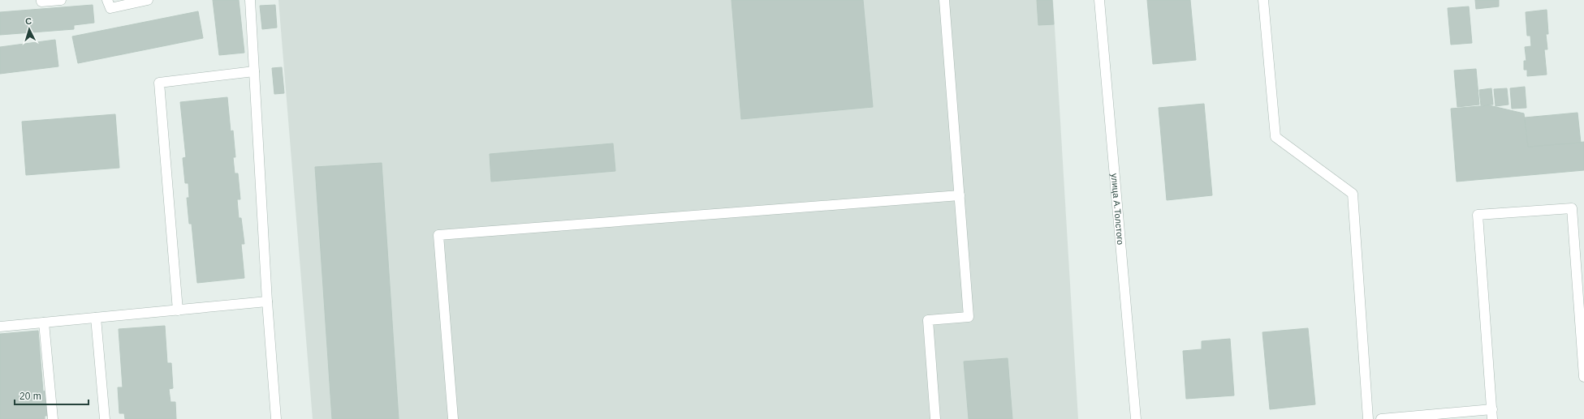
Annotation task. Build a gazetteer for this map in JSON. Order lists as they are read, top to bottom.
{
  "streets": {
    "street": ["улица А.Толстого"]
  },
  "scale_bar": "20 m",
  "north": "top"
}
